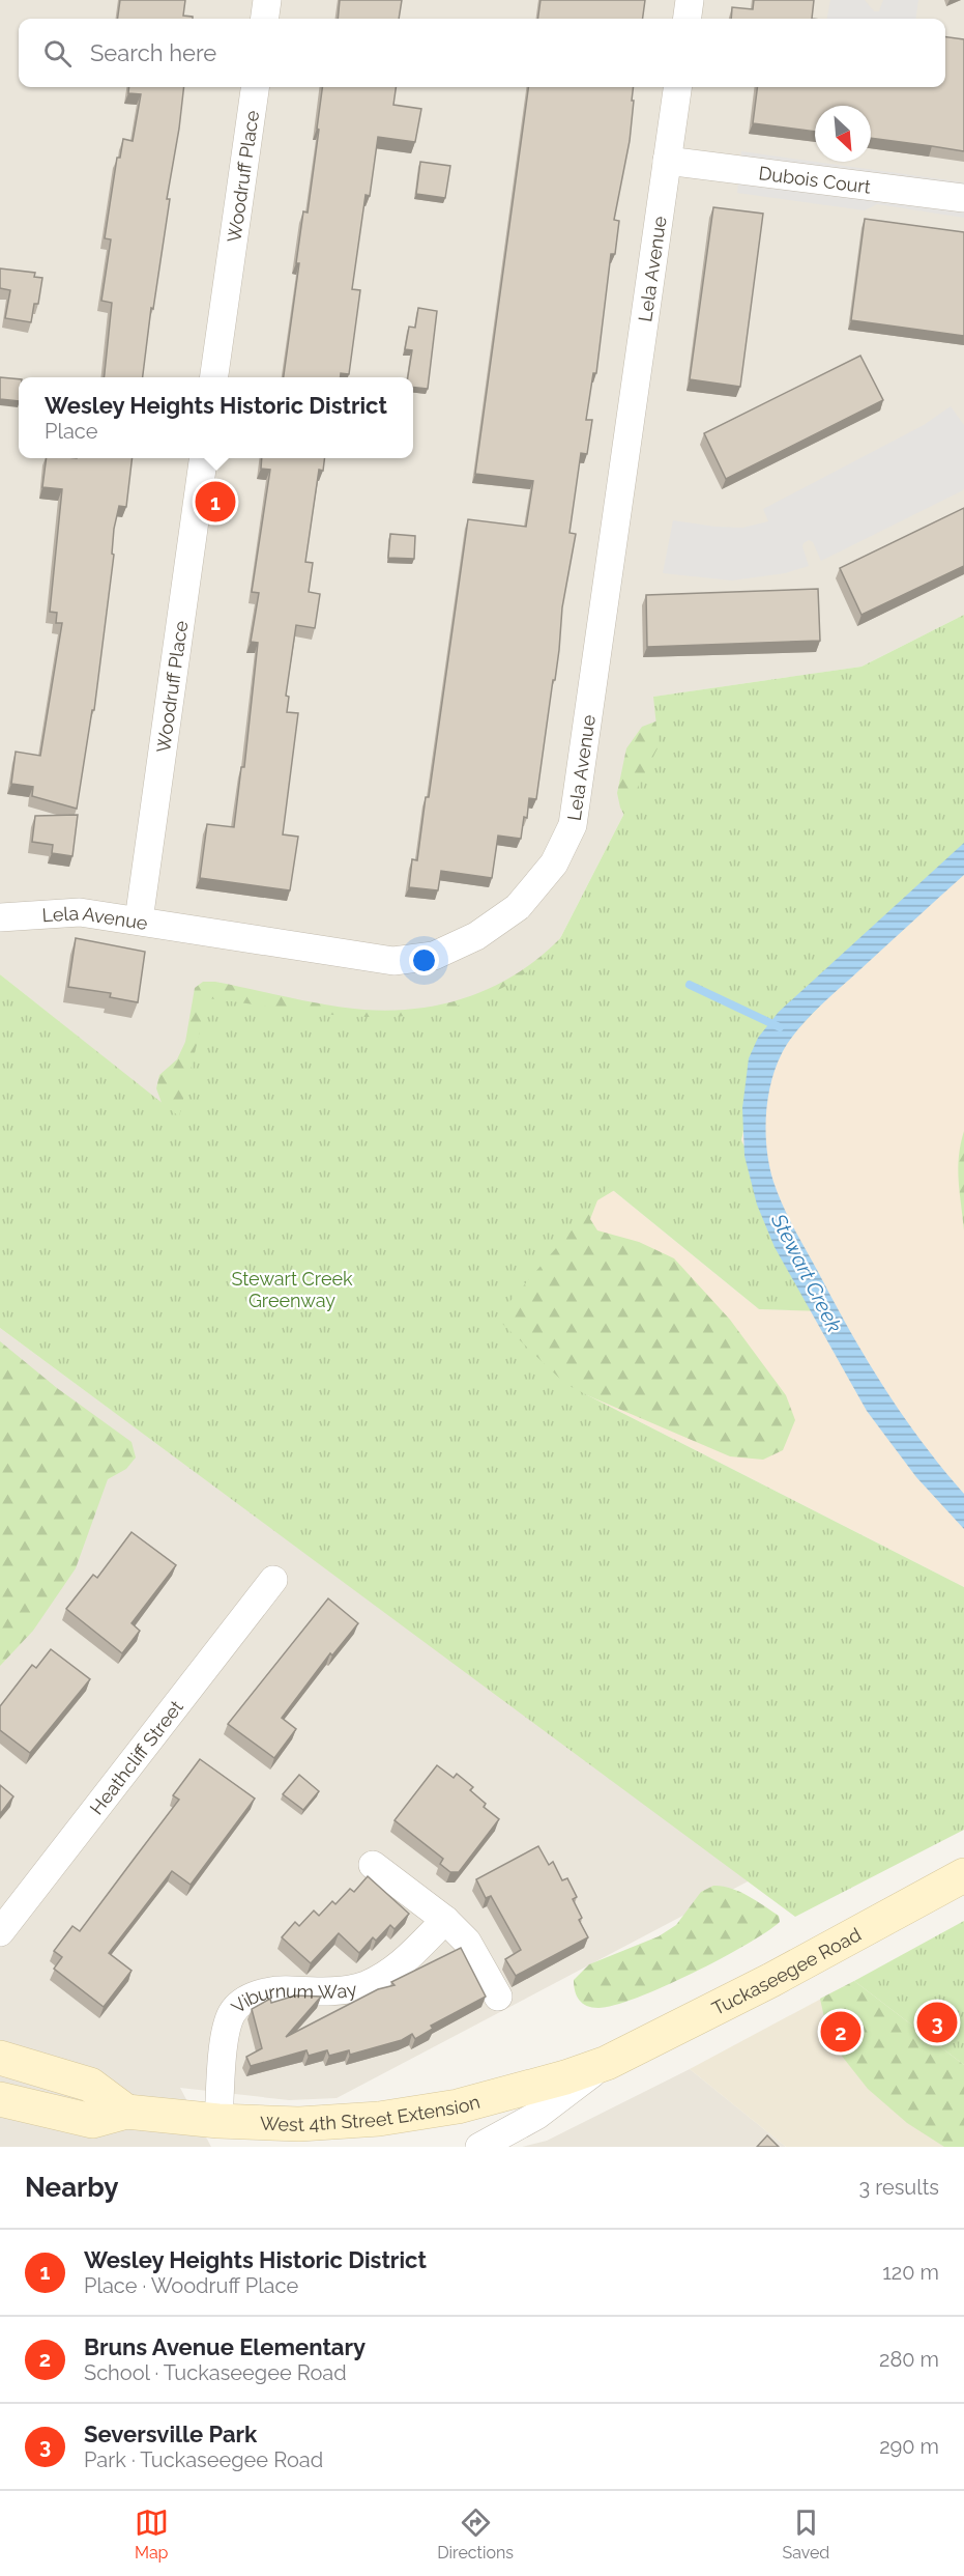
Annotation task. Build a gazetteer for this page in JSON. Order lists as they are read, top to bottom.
{
  "streets": {
    "main road": ["Tuckaseegee Road", "West 4th Street Extension"],
    "street": [
      "Woodruff Place",
      "Dubois Court",
      "Lela Avenue",
      "Heathcliff Street",
      "Viburnum Way"
    ]
  },
  "crossings": [
    ["Woodruff Place", "Lela Avenue"],
    ["Dubois Court", "Lela Avenue"],
    ["Tuckaseegee Road", "West 4th Street Extension"],
    ["Viburnum Way", "West 4th Street Extension"]
  ],
  "water": ["Stewart Creek"],
  "parks": ["Stewart Creek Greenway"],
  "north": "bottom right",
  "page": {
    "search": "Search here",
    "popup": ["Wesley Heights Historic District", "Place"],
    "pins": ["1", "3", "2"],
    "heading": ["Nearby", "3 results"],
    "list": [
      {
        "mark": "1",
        "name": "Wesley Heights Historic District",
        "note": "Place · Woodruff Place",
        "value": "120 m"
      },
      {
        "mark": "2",
        "name": "Bruns Avenue Elementary",
        "note": "School · Tuckaseegee Road",
        "value": "280 m"
      },
      {
        "mark": "3",
        "name": "Seversville Park",
        "note": "Park · Tuckaseegee Road",
        "value": "290 m"
      }
    ],
    "nav": ["Map", "Directions", "Saved"]
  }
}
